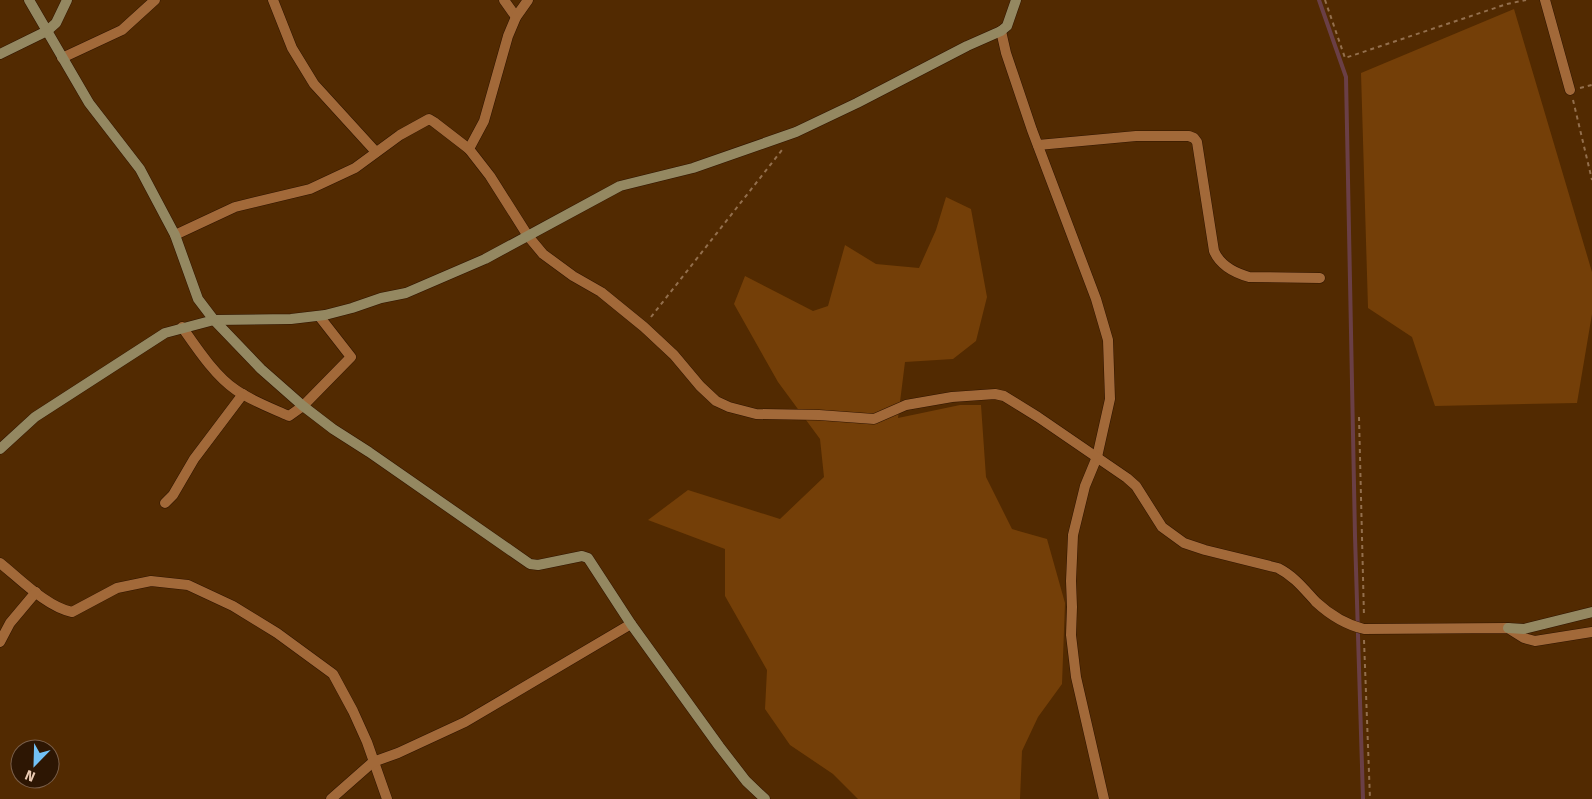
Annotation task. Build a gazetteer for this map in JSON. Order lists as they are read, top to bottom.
{
  "north": "bottom left"
}
